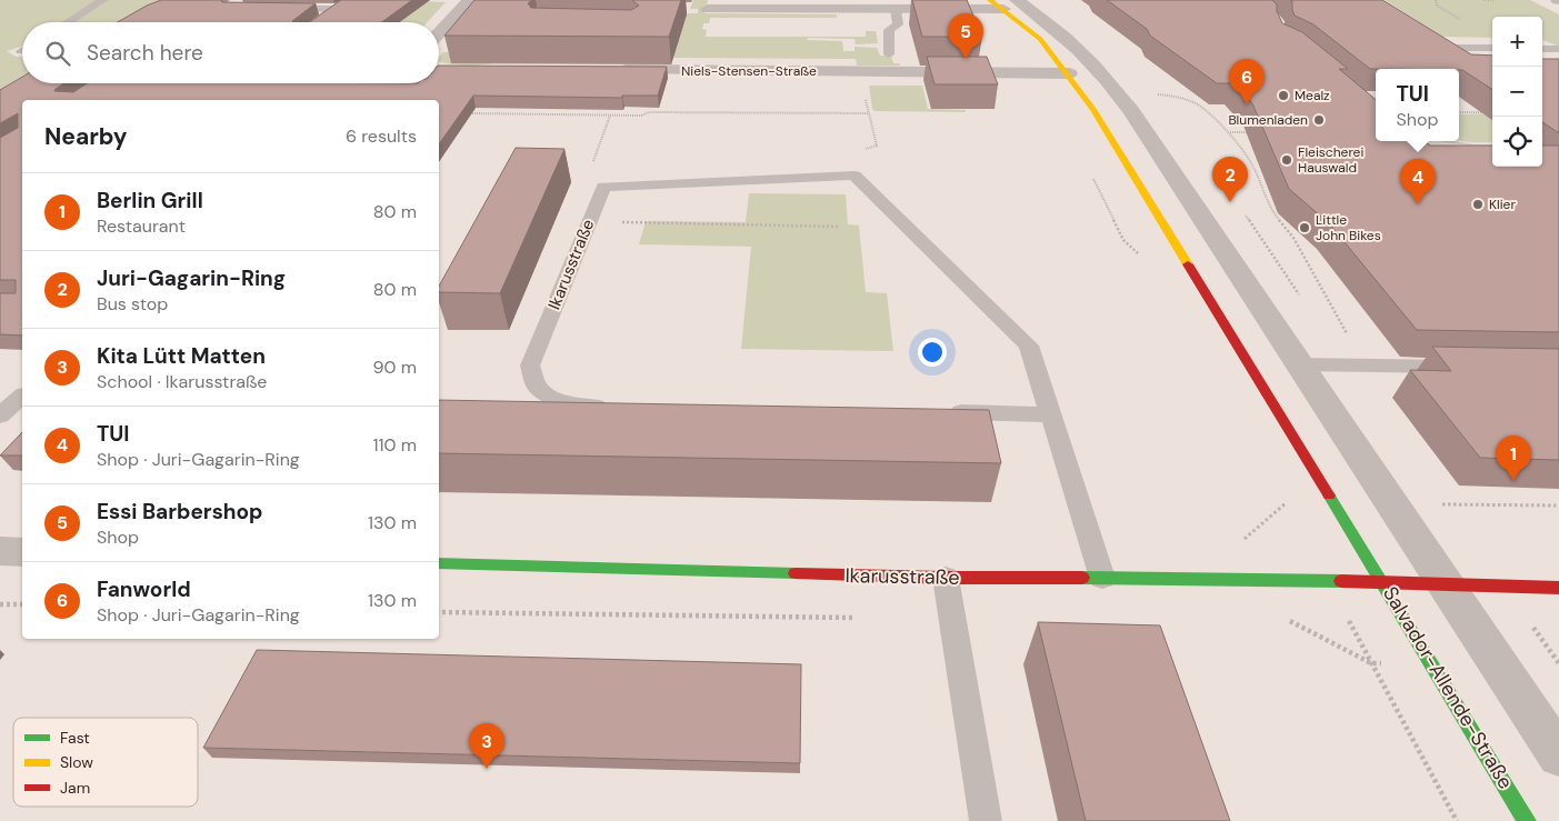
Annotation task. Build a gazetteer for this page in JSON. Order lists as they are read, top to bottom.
{
  "streets": {
    "street": ["Niels-Stensen-Straße", "Ikarusstraße", "Salvador-Allende-Straße"]
  },
  "crossings": [
    ["Ikarusstraße", "Salvador-Allende-Straße"]
  ],
  "places": [
    "Mealz",
    "Blumenladen",
    "Fleischerei Hauswald",
    "Klier",
    "Little John Bikes"
  ],
  "legend": ["Fast", "Slow", "Jam"],
  "page": {
    "pins": [
      "5",
      "6",
      "2",
      "4",
      "1",
      "3"
    ],
    "map_buttons": ["+", "−"],
    "search": "Search here",
    "popup": ["TUI", "Shop"],
    "heading": ["Nearby", "6 results"],
    "list": [
      {
        "mark": "1",
        "name": "Berlin Grill",
        "note": "Restaurant",
        "value": "80 m"
      },
      {
        "mark": "2",
        "name": "Juri-Gagarin-Ring",
        "note": "Bus stop",
        "value": "80 m"
      },
      {
        "mark": "3",
        "name": "Kita Lütt Matten",
        "note": "School · Ikarusstraße",
        "value": "90 m"
      },
      {
        "mark": "4",
        "name": "TUI",
        "note": "Shop · Juri-Gagarin-Ring",
        "value": "110 m"
      },
      {
        "mark": "5",
        "name": "Essi Barbershop",
        "note": "Shop",
        "value": "130 m"
      },
      {
        "mark": "6",
        "name": "Fanworld",
        "note": "Shop · Juri-Gagarin-Ring",
        "value": "130 m"
      }
    ]
  }
}
